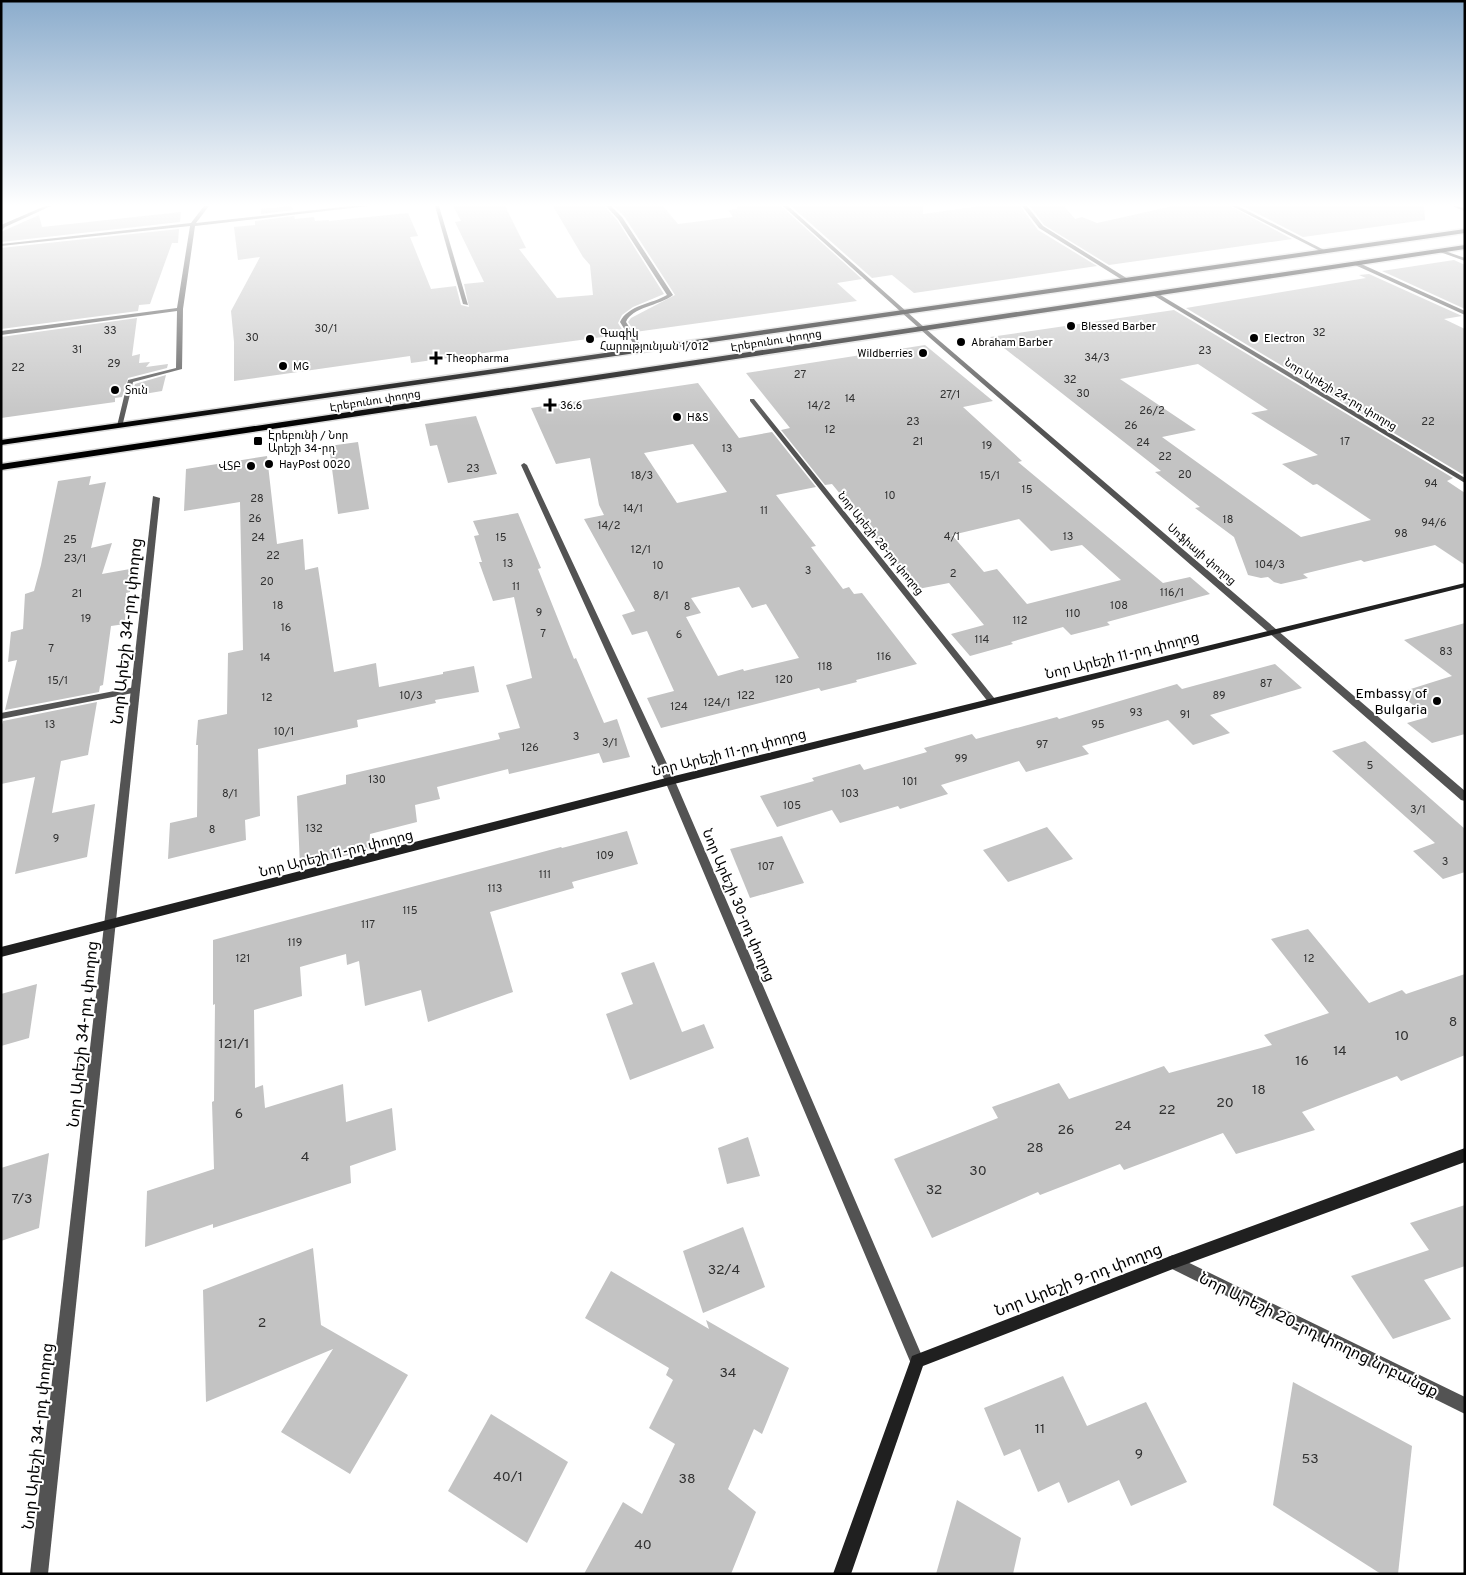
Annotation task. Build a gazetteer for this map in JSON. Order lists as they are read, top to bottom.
{
  "streets": {
    "main road": ["Էրեբունու փողոց"],
    "street": [
      "Նոր Արեշի 24-րդ փողոց",
      "Նոր Արեշի 28-րդ փողոց",
      "Սոֆիայի փողոց",
      "Նոր Արեշի 34-րդ փողոց",
      "Նոր Արեշի 11-րդ փողոց",
      "Նոր Արեշի 30-րդ փողոց",
      "Նոր Արեշի 9-րդ փողոց",
      "Նոր Արեշի 20-րդ փողոց նրբանցք"
    ]
  },
  "crossings": [
    ["Էրեբունու փողոց", "Նոր Արեշի 24-րդ փողոց"],
    ["Էրեբունու փողոց", "Սոֆիայի փողոց"],
    ["Նոր Արեշի 28-րդ փողոց", "Նոր Արեշի 11-րդ փողոց"],
    ["Սոֆիայի փողոց", "Նոր Արեշի 11-րդ փողոց"],
    ["Նոր Արեշի 34-րդ փողոց", "Նոր Արեշի 11-րդ փողոց"],
    ["Նոր Արեշի 11-րդ փողոց", "Նոր Արեշի 30-րդ փողոց"],
    ["Նոր Արեշի 30-րդ փողոց", "Նոր Արեշի 9-րդ փողոց"],
    ["Նոր Արեշի 9-րդ փողոց", "Նոր Արեշի 20-րդ փողոց նրբանցք"]
  ],
  "places": {
    "other": [
      "Blessed Barber",
      "Electron",
      "Գագիկ Հարությունյան 1/012",
      "Abraham Barber",
      "Wildberries",
      "MG",
      "Տուն",
      "H&S",
      "HayPost 0020",
      "ՎՏԲ",
      "Embassy of Bulgaria"
    ],
    "health": ["Theopharma", "36.6"],
    "transit": ["Էրեբունի / Նոր Արեշի 34-րդ"]
  },
  "house_numbers": [
    "30/1",
    "33",
    "32",
    "30",
    "31",
    "23",
    "34/3",
    "29",
    "22",
    "27",
    "32",
    "30",
    "27/1",
    "14",
    "14/2",
    "26/2",
    "23",
    "22",
    "26",
    "12",
    "21",
    "17",
    "24",
    "19",
    "13",
    "22",
    "23",
    "20",
    "18/3",
    "15/1",
    "94",
    "15",
    "10",
    "28",
    "14/1",
    "11",
    "26",
    "18",
    "94/6",
    "14/2",
    "98",
    "4/1",
    "13",
    "24",
    "15",
    "25",
    "12/1",
    "22",
    "23/1",
    "13",
    "104/3",
    "10",
    "3",
    "2",
    "20",
    "11",
    "116/1",
    "21",
    "8/1",
    "18",
    "108",
    "8",
    "9",
    "110",
    "19",
    "112",
    "16",
    "7",
    "6",
    "114",
    "7",
    "83",
    "116",
    "14",
    "118",
    "120",
    "15/1",
    "87",
    "10/3",
    "122",
    "89",
    "12",
    "124/1",
    "124",
    "93",
    "91",
    "13",
    "95",
    "10/1",
    "3",
    "3/1",
    "97",
    "126",
    "99",
    "5",
    "130",
    "101",
    "8/1",
    "103",
    "105",
    "3/1",
    "132",
    "8",
    "9",
    "109",
    "3",
    "107",
    "111",
    "113",
    "115",
    "117",
    "119",
    "121",
    "12",
    "8",
    "10",
    "121/1",
    "14",
    "16",
    "18",
    "20",
    "22",
    "6",
    "24",
    "26",
    "28",
    "4",
    "30",
    "32",
    "7/3",
    "32/4",
    "2",
    "34",
    "11",
    "9",
    "53",
    "40/1",
    "38",
    "40"
  ]
}
